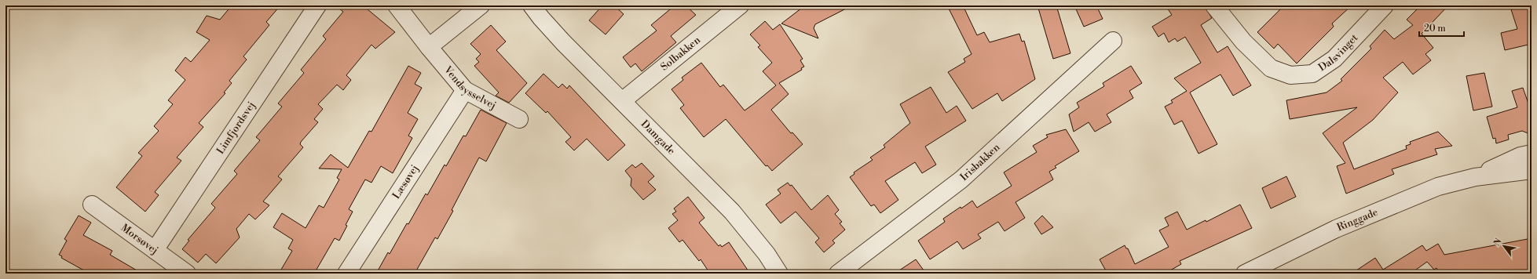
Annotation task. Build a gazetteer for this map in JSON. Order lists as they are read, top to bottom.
{
  "streets": {
    "street": [
      "Dalsvinget",
      "Solbakken",
      "Vendsysselvej",
      "Limfjordsvej",
      "Damgade",
      "Irisbakken",
      "Læsøvej",
      "Ringgade",
      "Morsøvej"
    ]
  },
  "crossings": [
    ["Solbakken", "Damgade"],
    ["Vendsysselvej", "Læsøvej"],
    ["Limfjordsvej", "Morsøvej"]
  ],
  "scale_bar": "20 m",
  "north": "top left"
}
